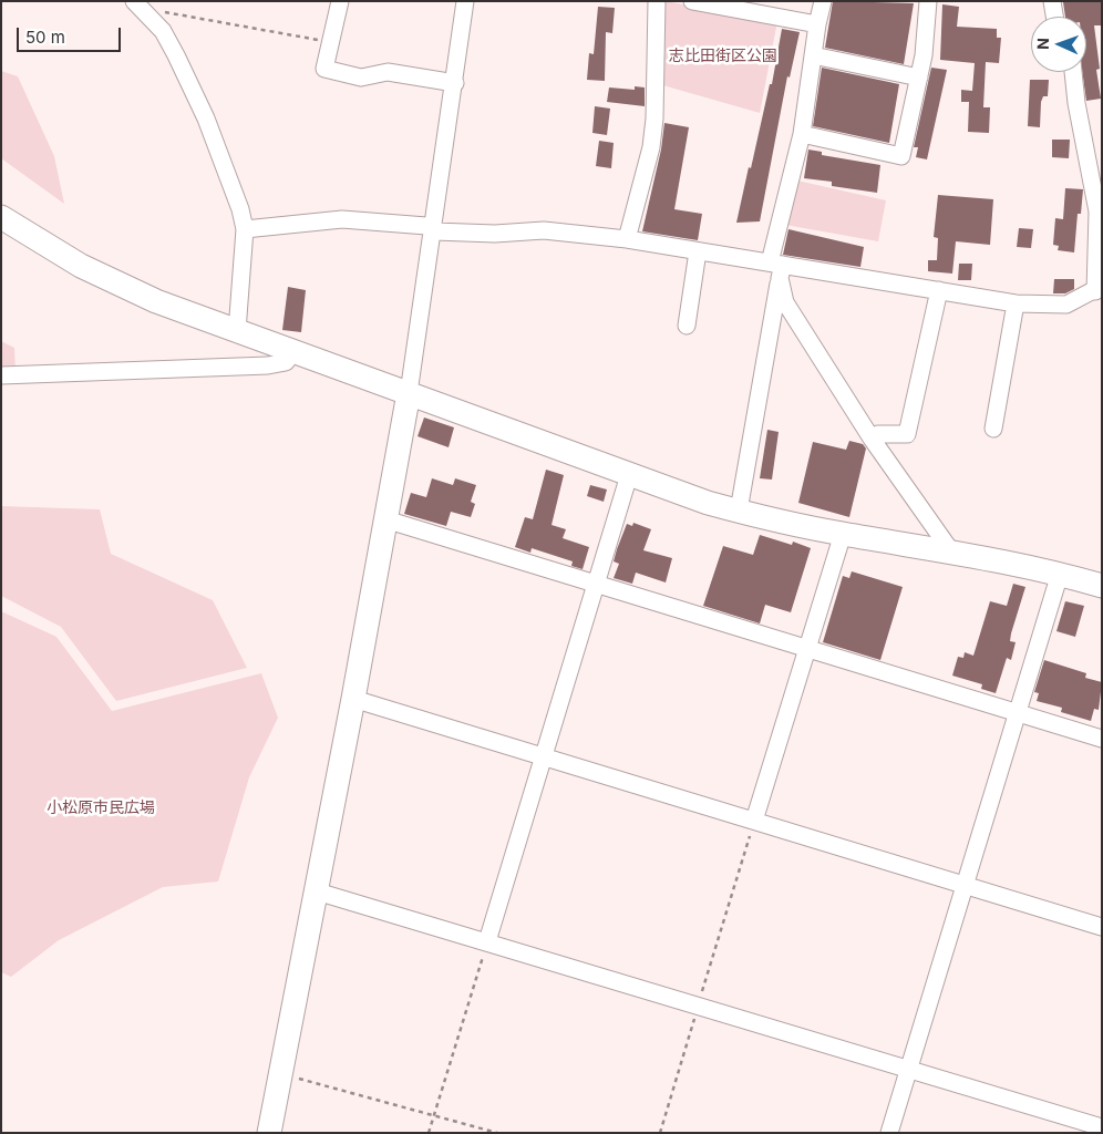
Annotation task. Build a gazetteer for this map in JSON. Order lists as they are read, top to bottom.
{
  "parks": ["志比田街区公園", "小松原市民広場"],
  "scale_bar": "50 m",
  "north": "left"
}
